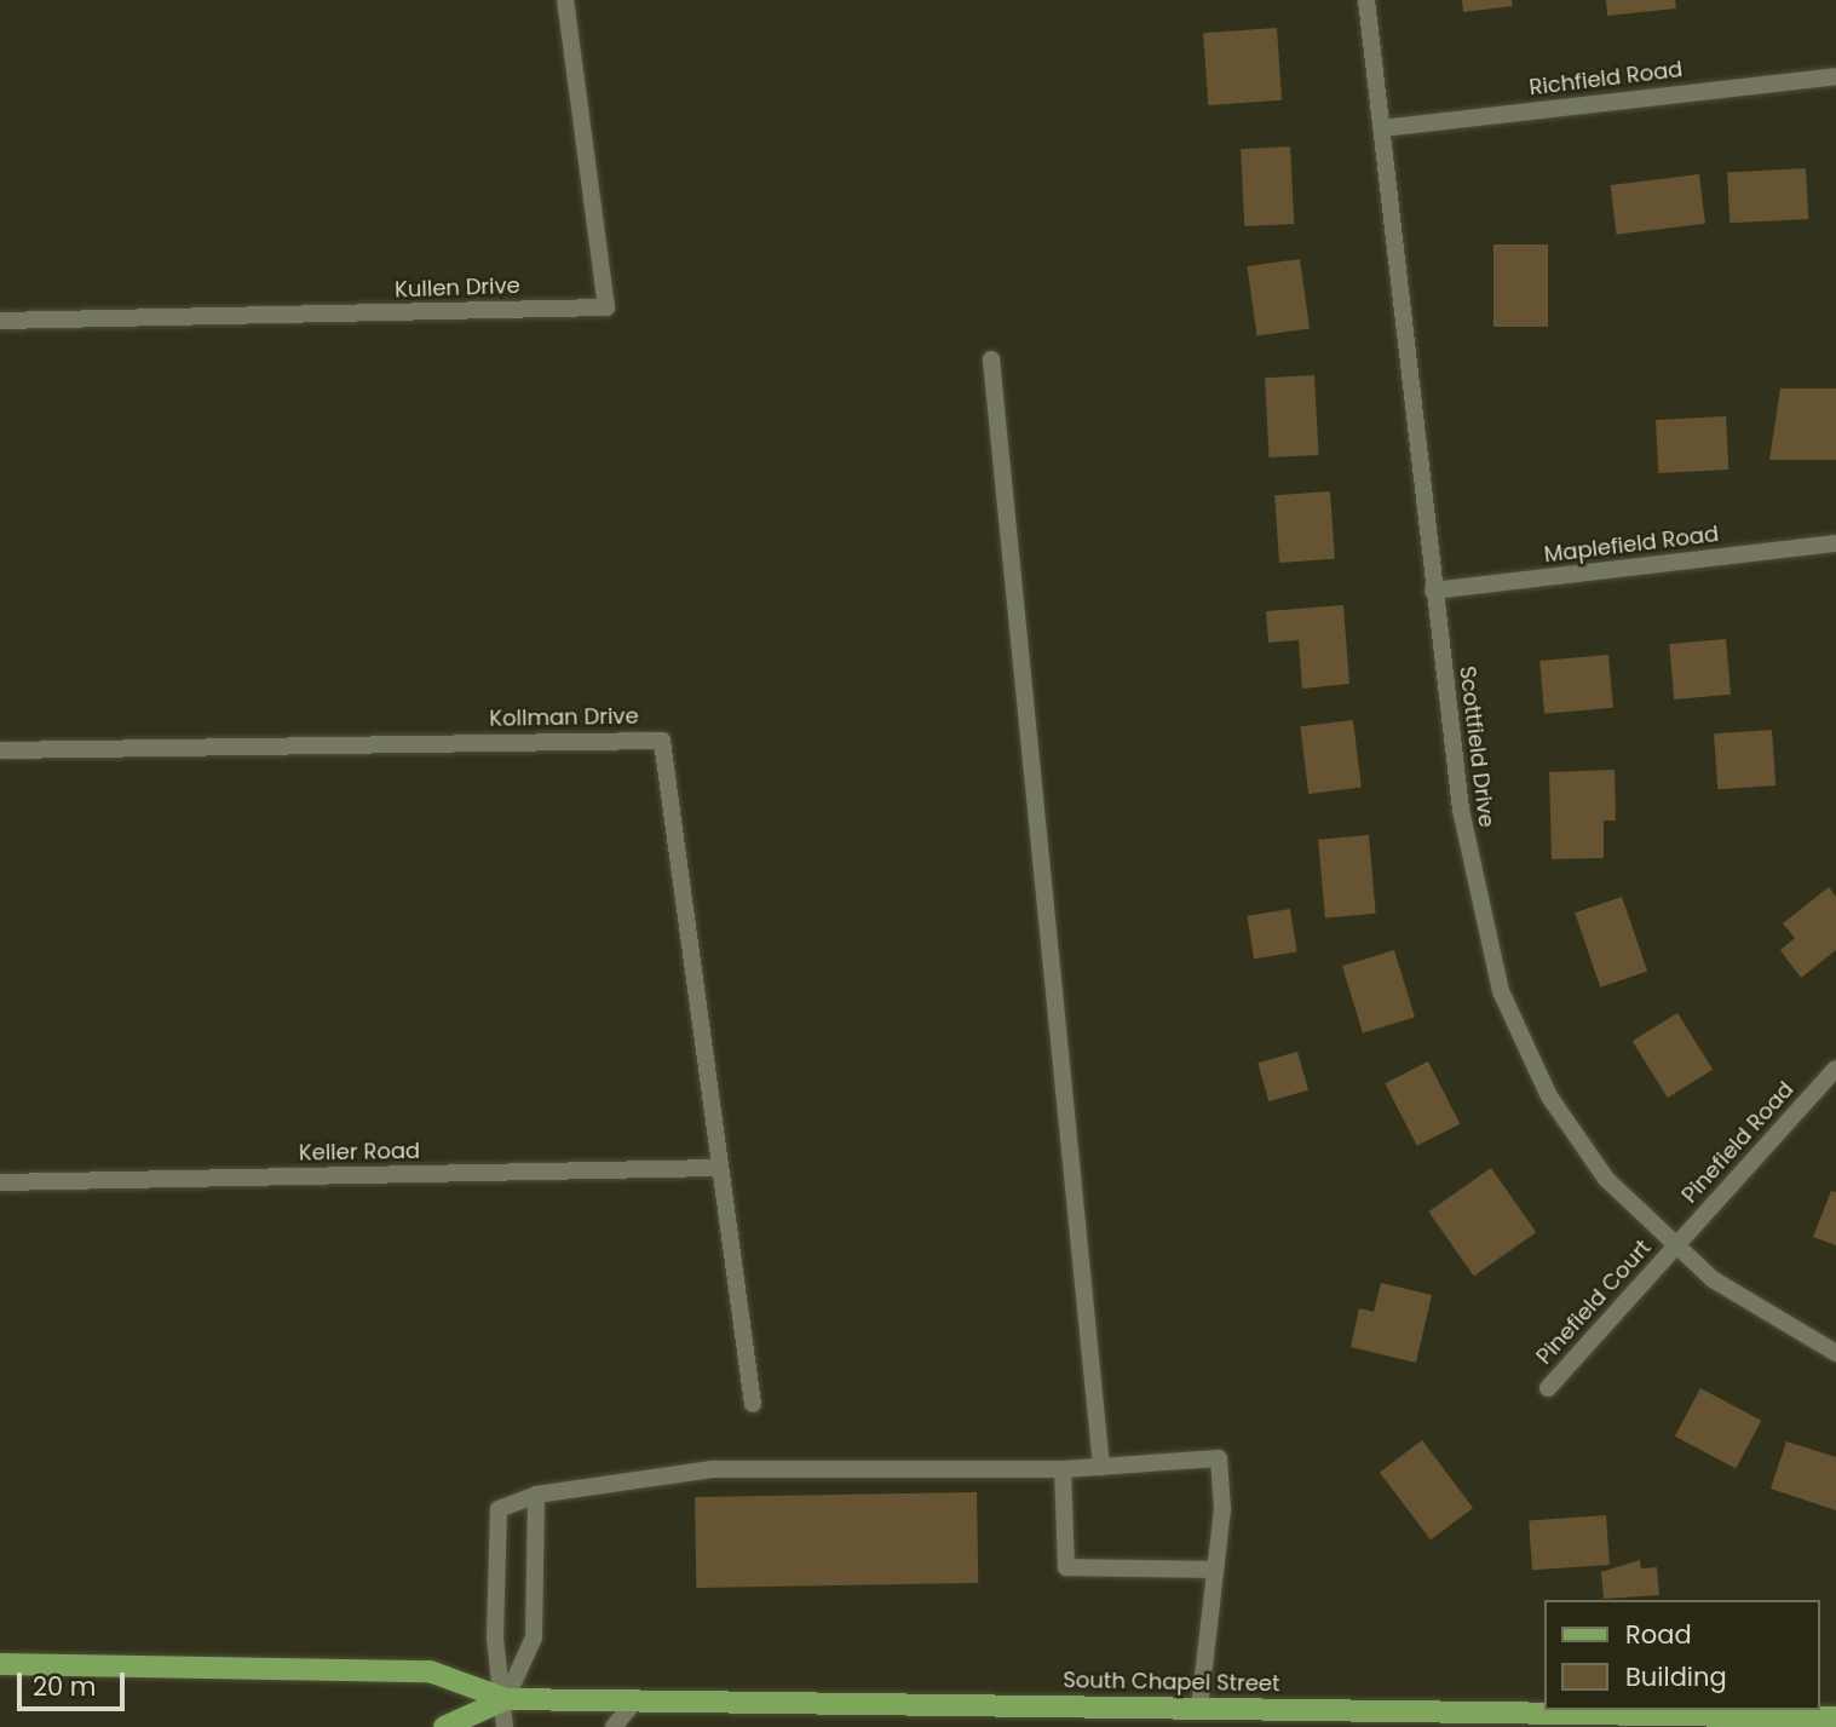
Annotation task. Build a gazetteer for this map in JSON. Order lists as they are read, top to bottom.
{
  "streets": {
    "main road": ["South Chapel Street"],
    "street": [
      "Richfield Road",
      "Kullen Drive",
      "Maplefield Road",
      "Kollman Drive",
      "Scottfield Drive",
      "Pinefield Road",
      "Keller Road",
      "Pinefield Court"
    ]
  },
  "crossings": [
    ["Richfield Road", "Scottfield Drive"],
    ["Maplefield Road", "Scottfield Drive"],
    ["Kollman Drive", "Keller Road"],
    ["Scottfield Drive", "Pinefield Road"],
    ["Scottfield Drive", "Pinefield Court"],
    ["Pinefield Road", "Pinefield Court"]
  ],
  "legend": ["Road", "Building"],
  "scale_bar": "20 m"
}
